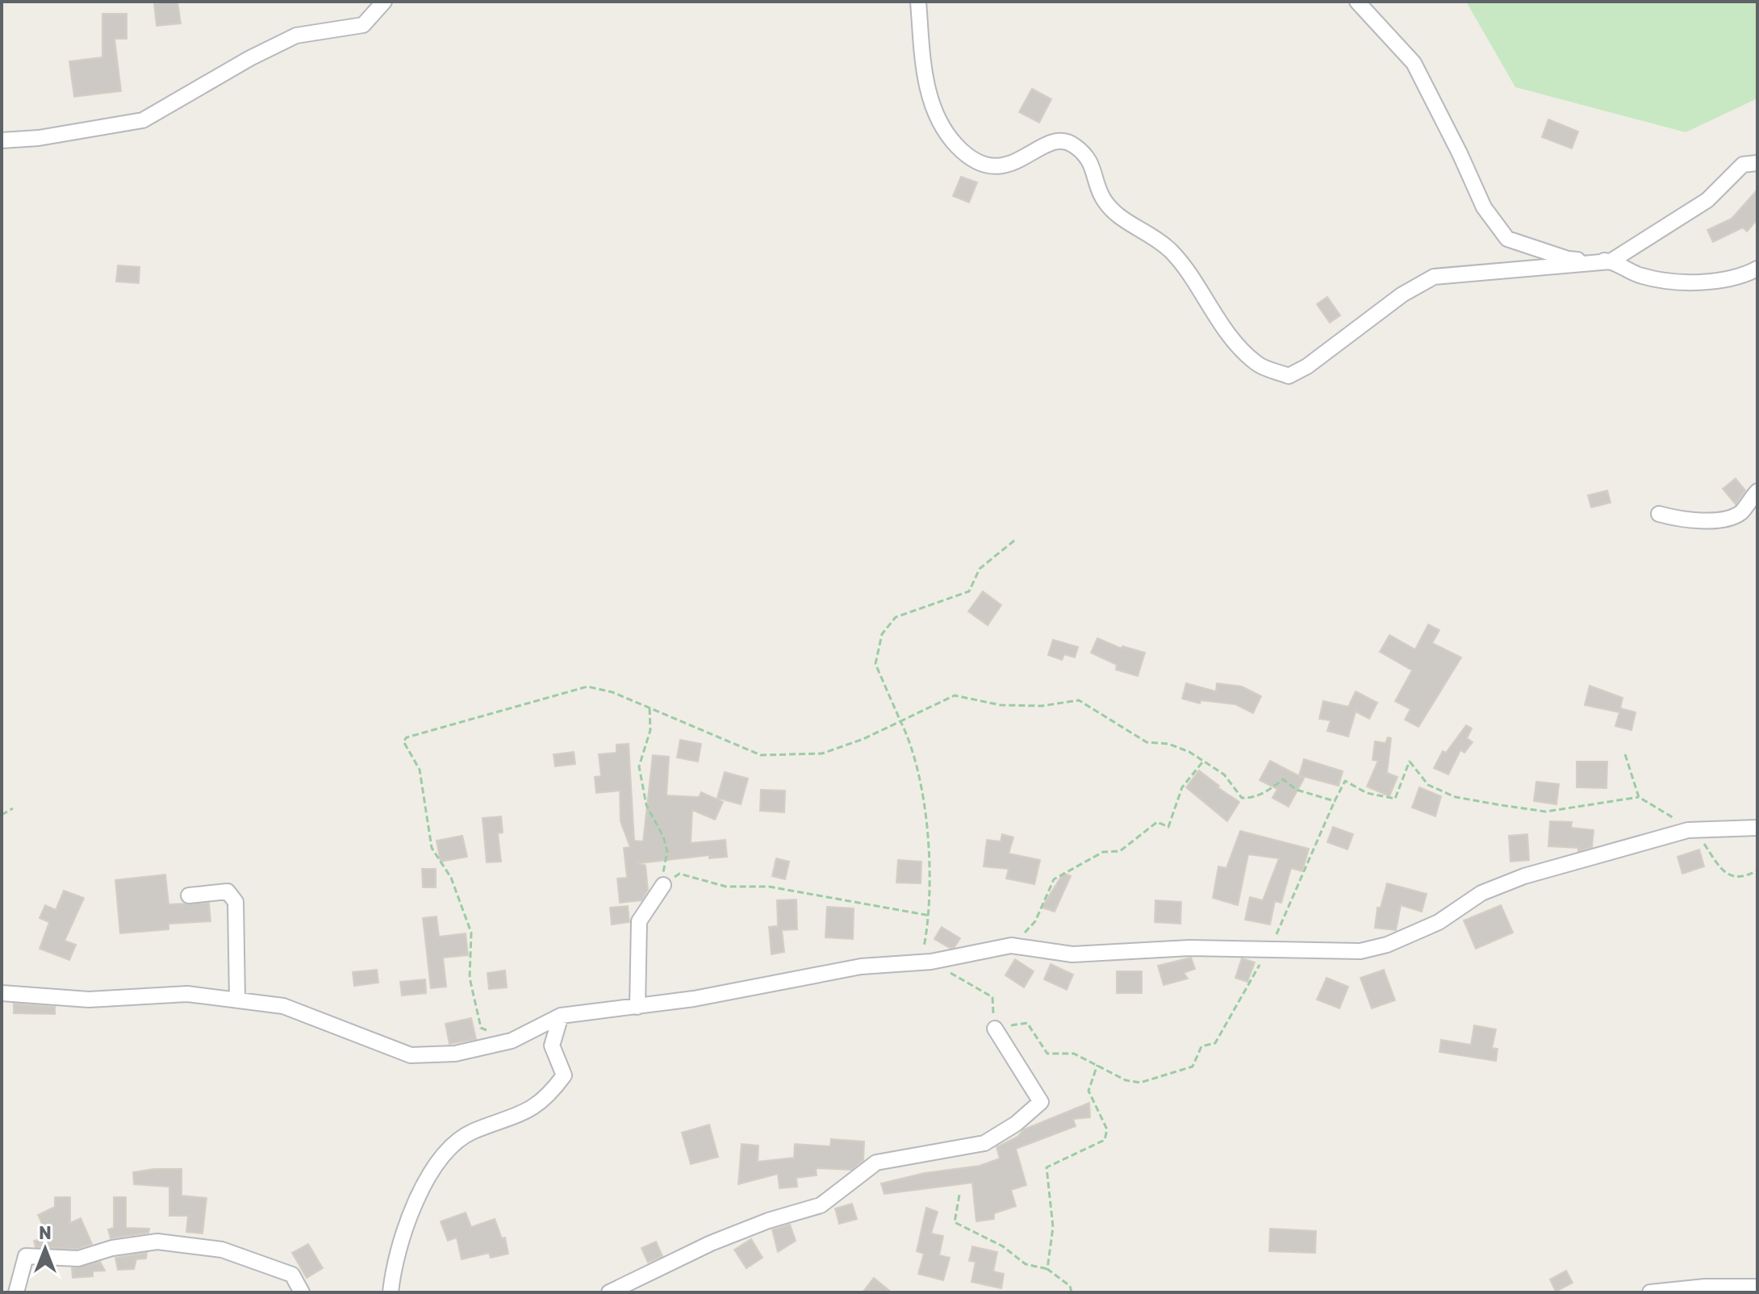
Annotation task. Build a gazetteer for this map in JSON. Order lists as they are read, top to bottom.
{
  "north": "top"
}
